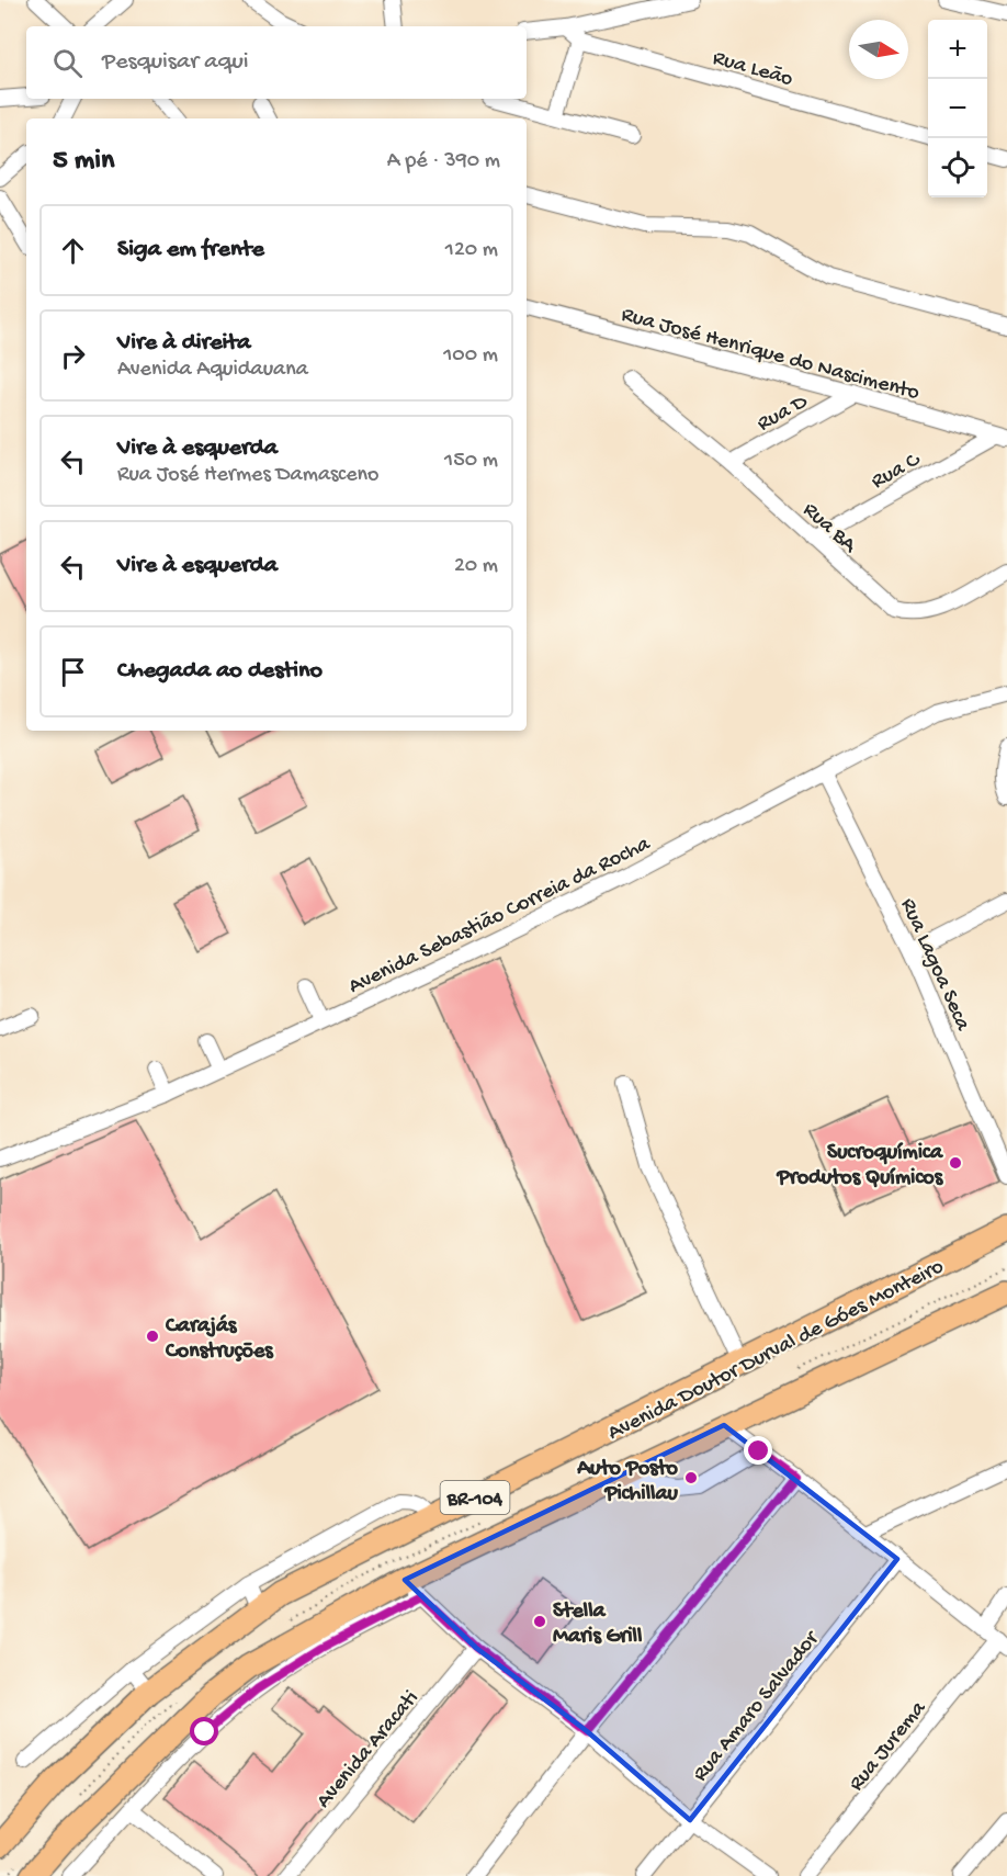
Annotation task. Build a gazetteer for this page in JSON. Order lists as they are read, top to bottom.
{
  "streets": {
    "highway": ["Avenida Doutor Durval de Góes Monteiro", "BR-104"],
    "street": [
      "Rua Leão",
      "Rua José Henrique do Nascimento",
      "Rua D",
      "Rua C",
      "Rua BA",
      "Avenida Sebastião Correia da Rocha",
      "Rua Lagoa Seca",
      "Rua Amaro Salvador",
      "Rua Jurema",
      "Avenida Aracati"
    ]
  },
  "crossings": [
    ["Rua José Henrique do Nascimento", "Rua D"],
    ["Rua José Henrique do Nascimento", "Rua C"],
    ["Rua D", "Rua BA"],
    ["Rua C", "Rua BA"],
    ["Avenida Sebastião Correia da Rocha", "Rua Lagoa Seca"]
  ],
  "places": [
    "Sucroquímica Produtos Químicos",
    "Carajás Construções",
    "Auto Posto Pichillau",
    "Stella Maris Grill"
  ],
  "north": "right",
  "page": {
    "map_buttons": ["+", "−"],
    "search": "Pesquisar aqui",
    "heading": ["5 min", "A pé · 390 m"],
    "list": [
      ["Siga em frente", "120 m"],
      ["Vire à direita", "Avenida Aquidauana", "100 m"],
      ["Vire à esquerda", "Rua José Hermes Damasceno", "150 m"],
      ["Vire à esquerda", "20 m"],
      "Chegada ao destino"
    ]
  }
}
